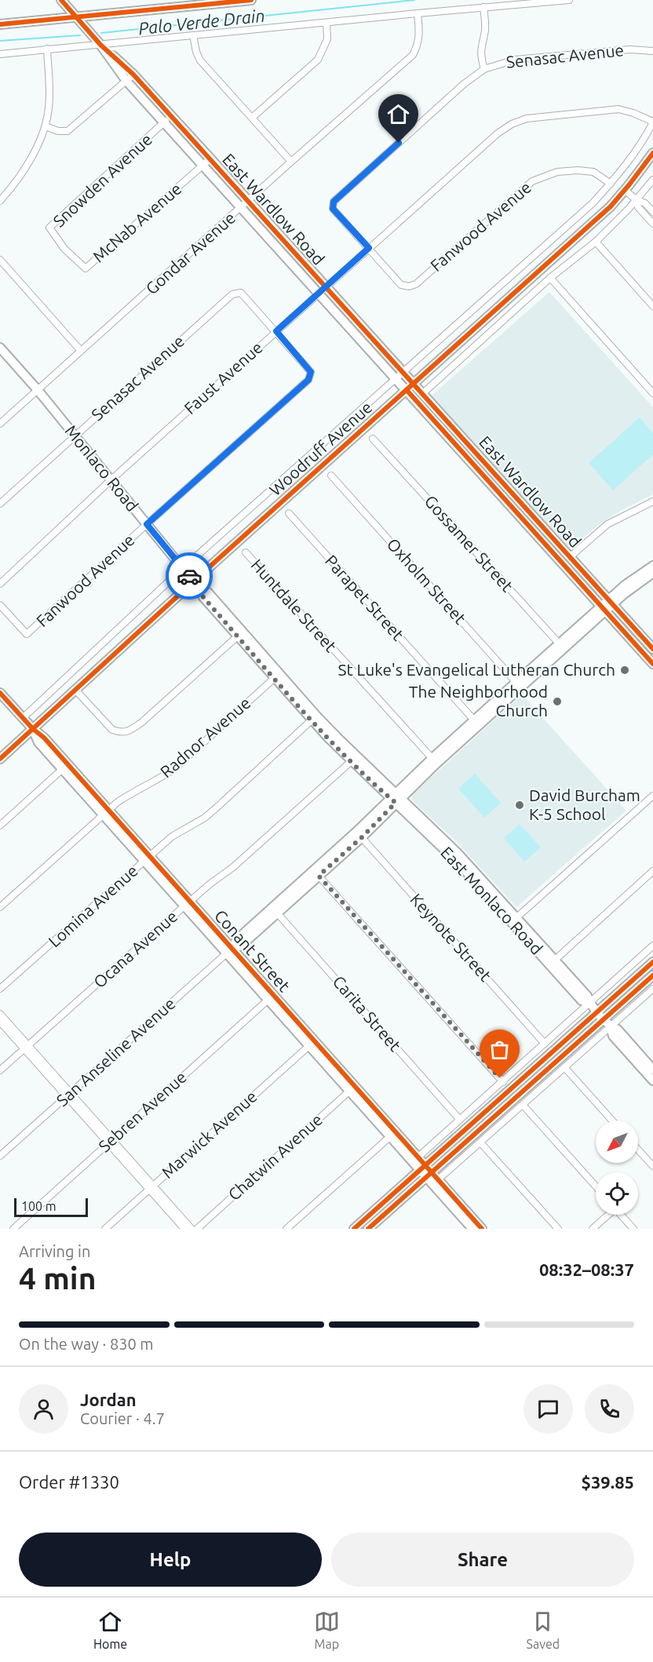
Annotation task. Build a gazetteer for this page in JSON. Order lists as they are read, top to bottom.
{
  "streets": {
    "main road": [
      "East Wardlow Road",
      "Woodruff Avenue",
      "Monlaco Road",
      "East Monlaco Road",
      "Conant Street",
      "San Anseline Avenue"
    ],
    "street": [
      "Senasac Avenue",
      "Snowden Avenue",
      "McNab Avenue",
      "Fanwood Avenue",
      "Gondar Avenue",
      "Faust Avenue",
      "Gossamer Street",
      "Oxholm Street",
      "Parapet Street",
      "Huntdale Street",
      "Radnor Avenue",
      "Lomina Avenue",
      "Keynote Street",
      "Ocana Avenue",
      "Carita Street",
      "Sebren Avenue",
      "Marwick Avenue",
      "Chatwin Avenue"
    ]
  },
  "crossings": [
    ["Senasac Avenue", "Fanwood Avenue"],
    ["Senasac Avenue", "Faust Avenue"],
    ["Senasac Avenue", "Monlaco Road"],
    ["Snowden Avenue", "East Wardlow Road"],
    ["Snowden Avenue", "McNab Avenue"],
    ["East Wardlow Road", "McNab Avenue"],
    ["East Wardlow Road", "Gondar Avenue"],
    ["East Wardlow Road", "Faust Avenue"],
    ["East Wardlow Road", "Woodruff Avenue"],
    ["East Wardlow Road", "San Anseline Avenue"],
    ["Fanwood Avenue", "Faust Avenue"],
    ["Fanwood Avenue", "Woodruff Avenue"],
    ["Fanwood Avenue", "Monlaco Road"],
    ["Gondar Avenue", "Monlaco Road"],
    ["Faust Avenue", "Woodruff Avenue"],
    ["Faust Avenue", "Monlaco Road"],
    ["Woodruff Avenue", "Monlaco Road"],
    ["Woodruff Avenue", "Conant Street"],
    ["Monlaco Road", "Radnor Avenue"],
    ["Monlaco Road", "East Monlaco Road"],
    ["Monlaco Road", "Lomina Avenue"],
    ["Monlaco Road", "Ocana Avenue"],
    ["Monlaco Road", "San Anseline Avenue"],
    ["Gossamer Street", "San Anseline Avenue"],
    ["Oxholm Street", "San Anseline Avenue"],
    ["Parapet Street", "San Anseline Avenue"],
    ["Huntdale Street", "San Anseline Avenue"],
    ["Radnor Avenue", "Conant Street"],
    ["East Monlaco Road", "San Anseline Avenue"],
    ["Lomina Avenue", "Conant Street"],
    ["Keynote Street", "San Anseline Avenue"],
    ["Ocana Avenue", "Conant Street"],
    ["Conant Street", "San Anseline Avenue"],
    ["Conant Street", "Sebren Avenue"],
    ["Conant Street", "Marwick Avenue"],
    ["Conant Street", "Chatwin Avenue"],
    ["Carita Street", "San Anseline Avenue"]
  ],
  "water": ["Palo Verde Drain"],
  "places": ["St Luke's Evangelical Lutheran Church", "The Neighborhood Church", "David Burcham K-5 School"],
  "scale_bar": "100 m",
  "north": "bottom left",
  "page": {
    "scale": "100 m",
    "heading": ["4 min", "Arriving in", "08:32–08:37"],
    "panel": [
      "Jordan",
      "Courier · 4.7",
      "Order #1330",
      "$39.85"
    ],
    "bar": "On the way · 830 m",
    "buttons": ["Help", "Share"],
    "tabs": ["Home", "Map", "Saved"]
  }
}
